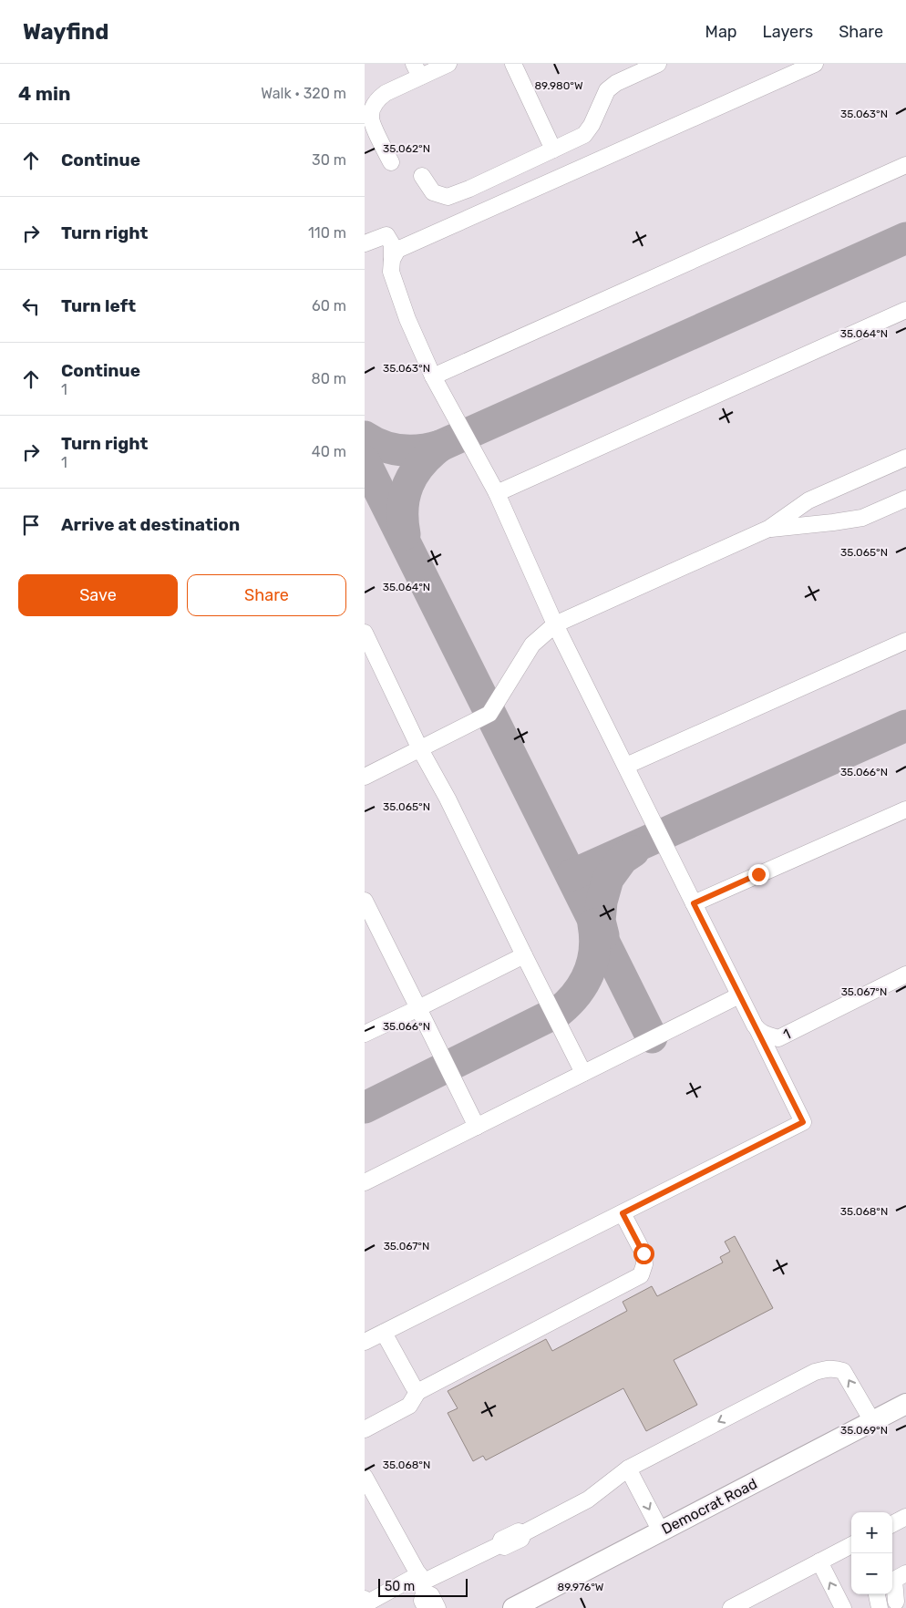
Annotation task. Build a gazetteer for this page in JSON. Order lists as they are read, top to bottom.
{
  "streets": {
    "main road": ["Democrat Road"],
    "street": ["1"]
  },
  "scale_bar": "50 m",
  "page": {
    "header": "Wayfind",
    "nav": ["Map", "Layers", "Share"],
    "heading": ["4 min", "Walk · 320 m"],
    "list": [
      ["Continue", "30 m"],
      ["Turn right", "110 m"],
      ["Turn left", "60 m"],
      ["Continue", "1", "80 m"],
      ["Turn right", "1", "40 m"],
      "Arrive at destination"
    ],
    "buttons": ["Save", "Share"],
    "map_buttons": ["+", "−"],
    "scale": "50 m"
  },
  "coordinates": [
    "89.980°W",
    "35.063°N",
    "35.062°N",
    "35.064°N",
    "35.065°N",
    "35.066°N",
    "35.067°N",
    "35.068°N",
    "35.069°N",
    "89.976°W"
  ]
}
